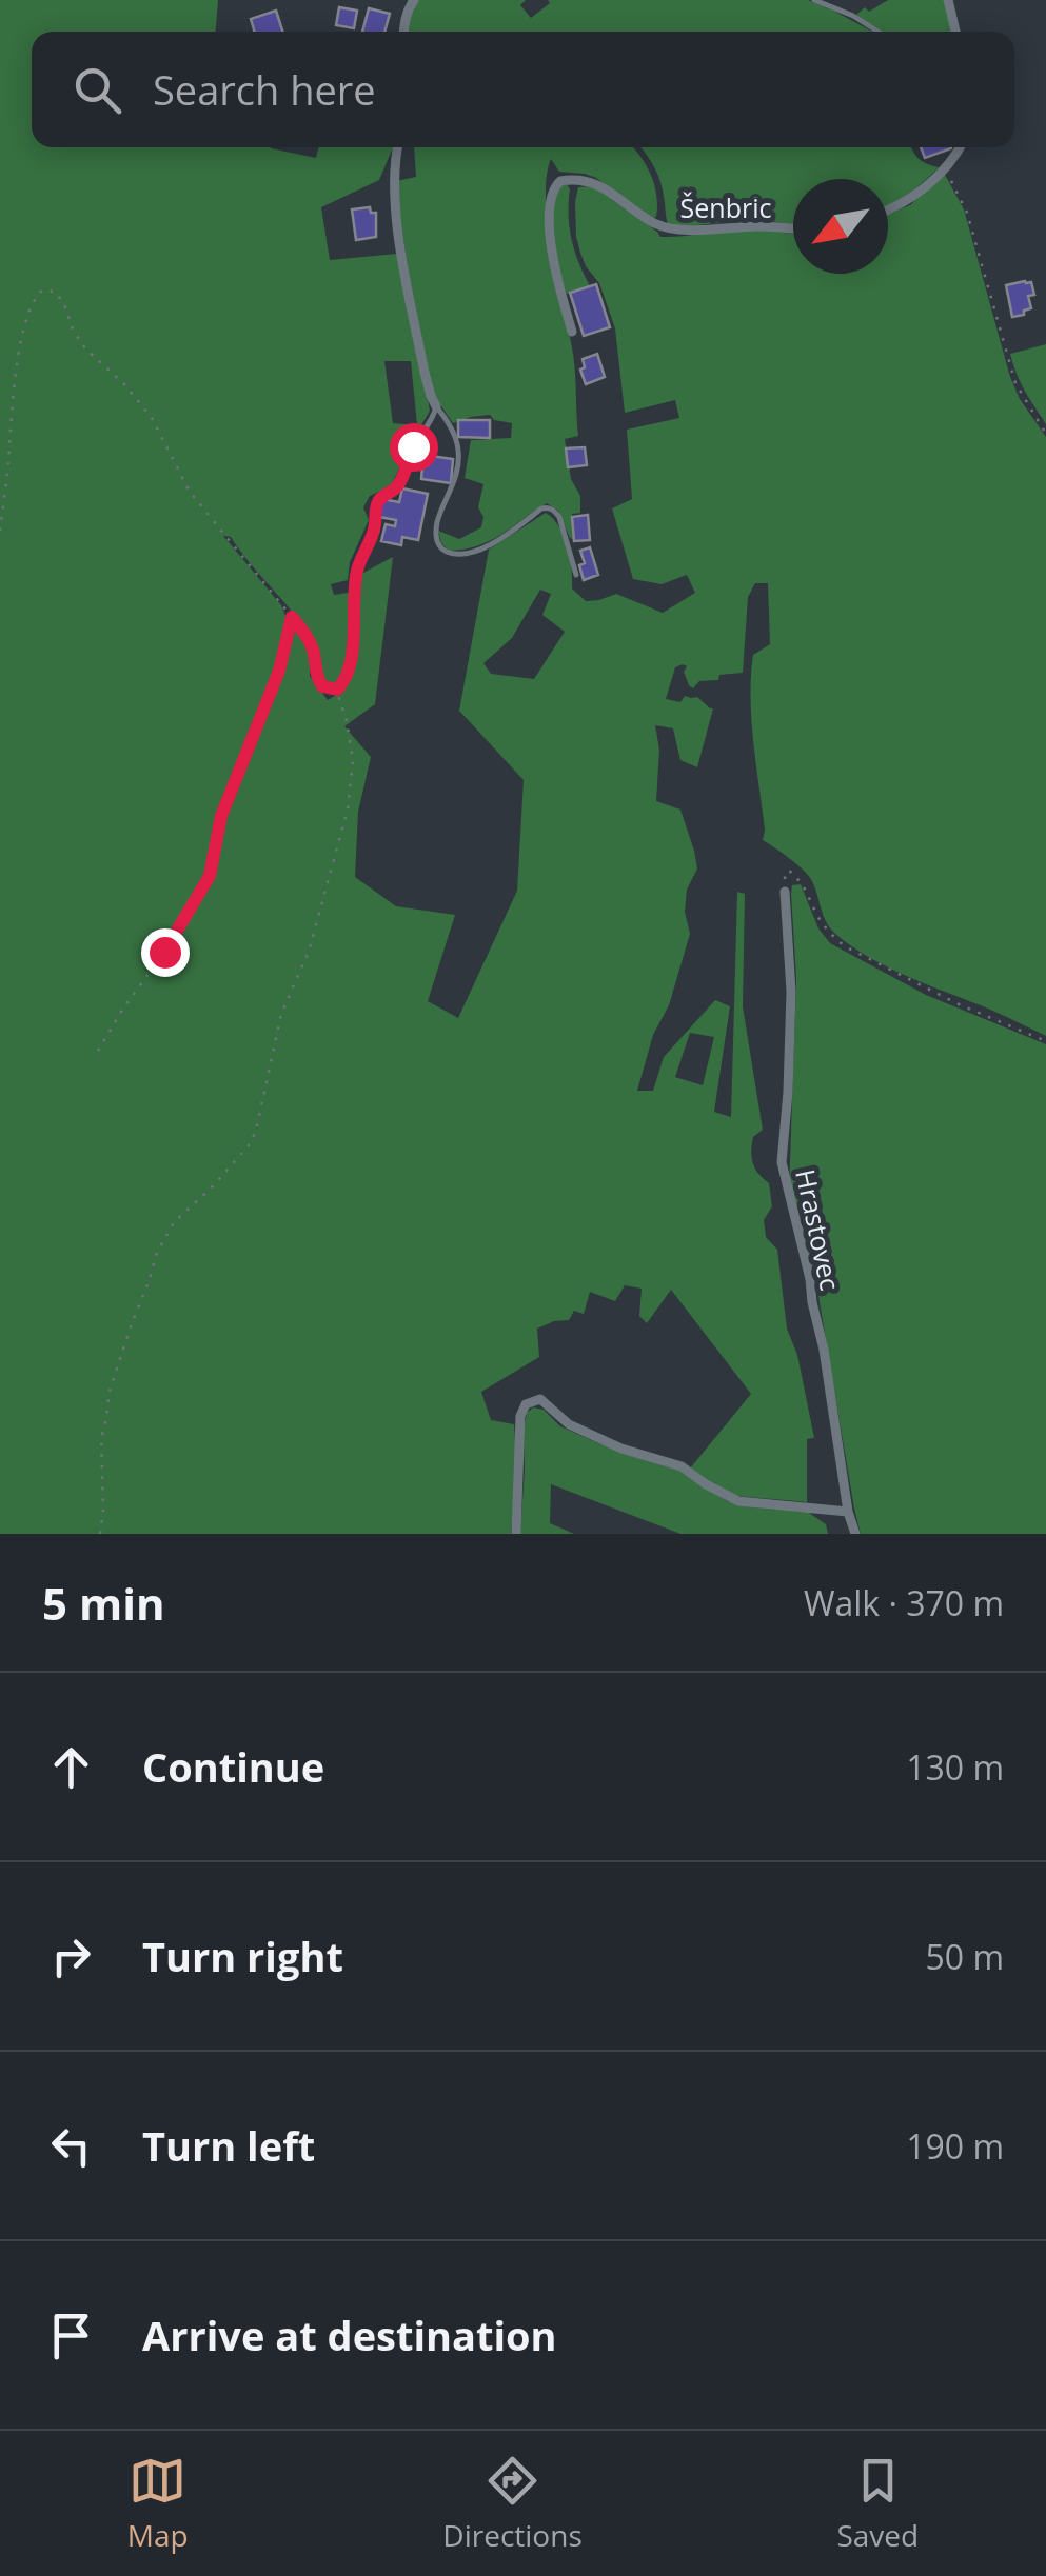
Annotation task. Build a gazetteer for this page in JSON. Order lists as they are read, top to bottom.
{
  "streets": {
    "street": ["Šenbric", "Hrastovec"]
  },
  "north": "bottom left",
  "page": {
    "search": "Search here",
    "heading": ["5 min", "Walk · 370 m"],
    "list": [
      ["Continue", "130 m"],
      ["Turn right", "50 m"],
      ["Turn left", "190 m"],
      "Arrive at destination"
    ],
    "nav": ["Map", "Directions", "Saved"]
  }
}
